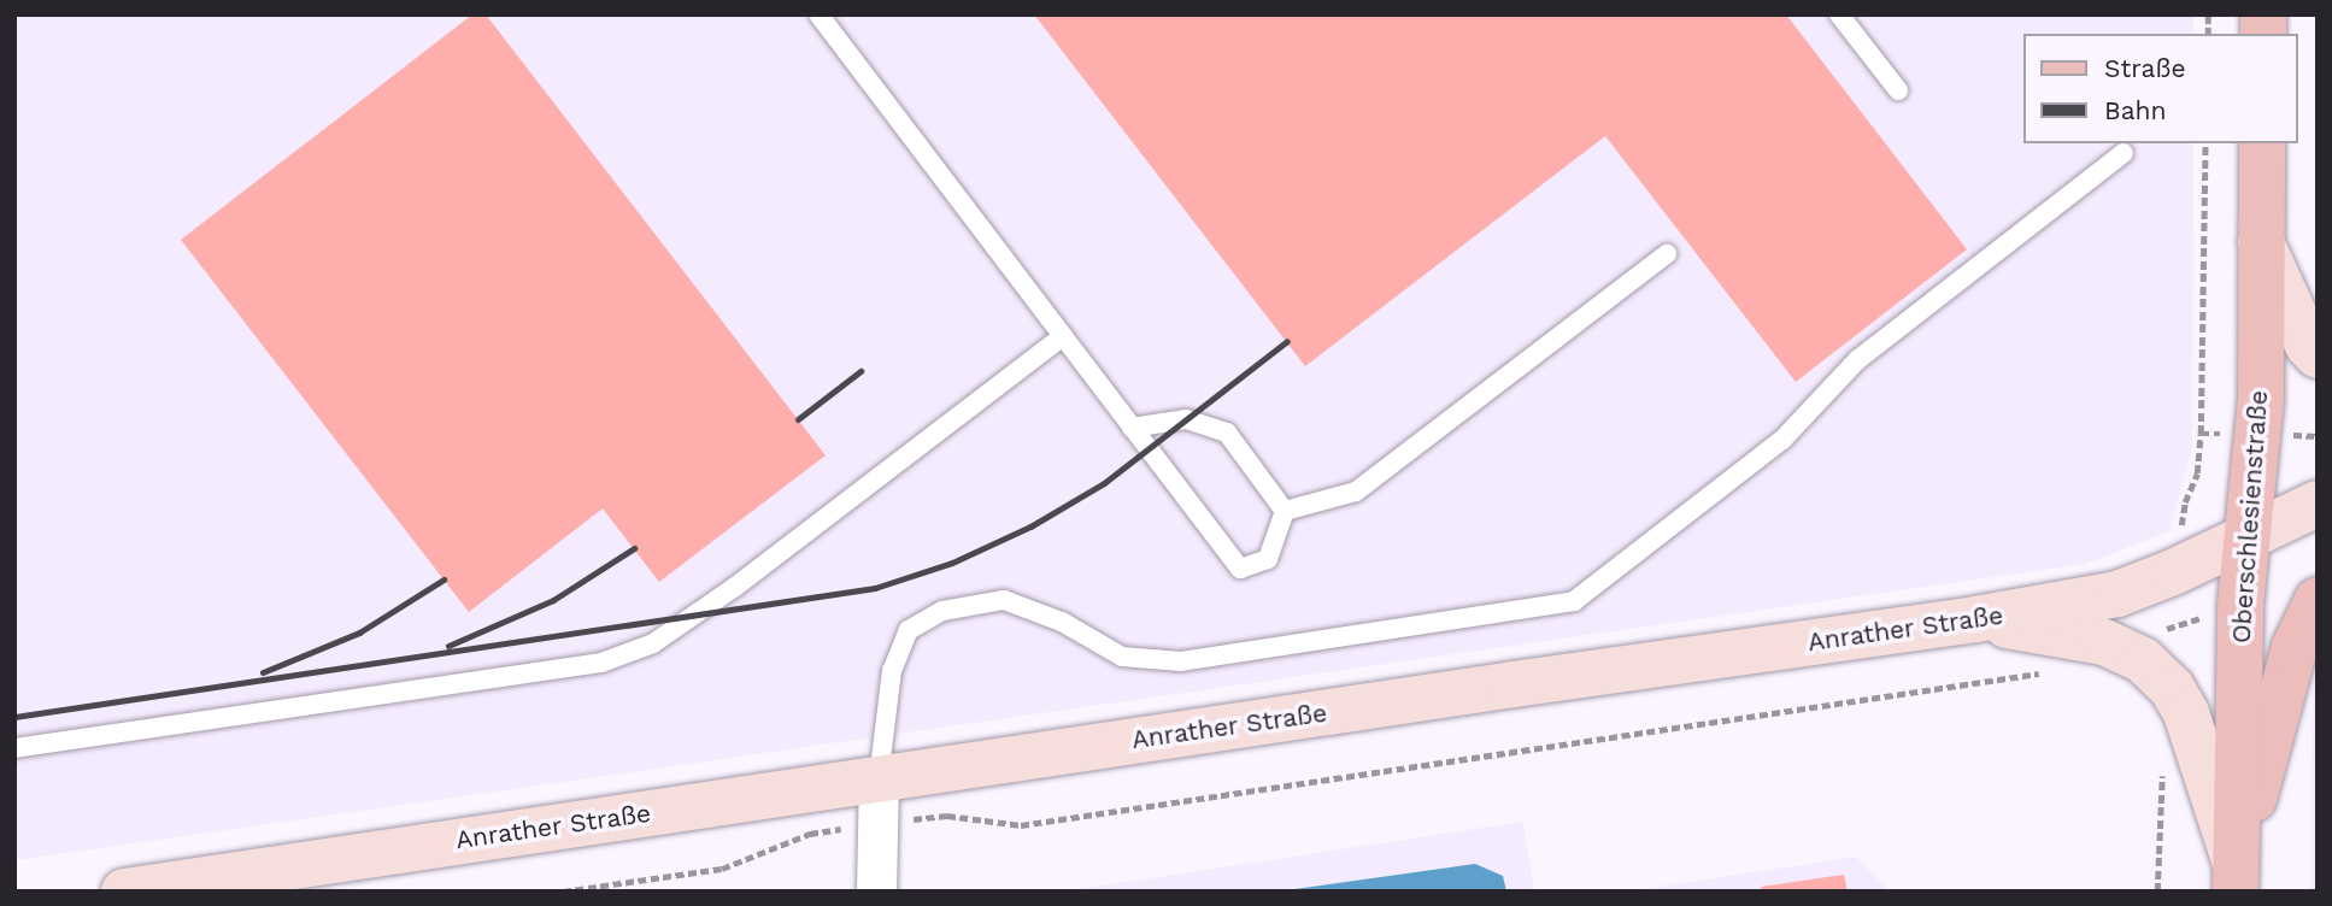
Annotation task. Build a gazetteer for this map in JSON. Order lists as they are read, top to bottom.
{
  "streets": {
    "main road": ["Oberschlesienstraße", "Anrather Straße"]
  },
  "crossings": [
    ["Oberschlesienstraße", "Anrather Straße"]
  ],
  "legend": ["Straße", "Bahn"]
}
